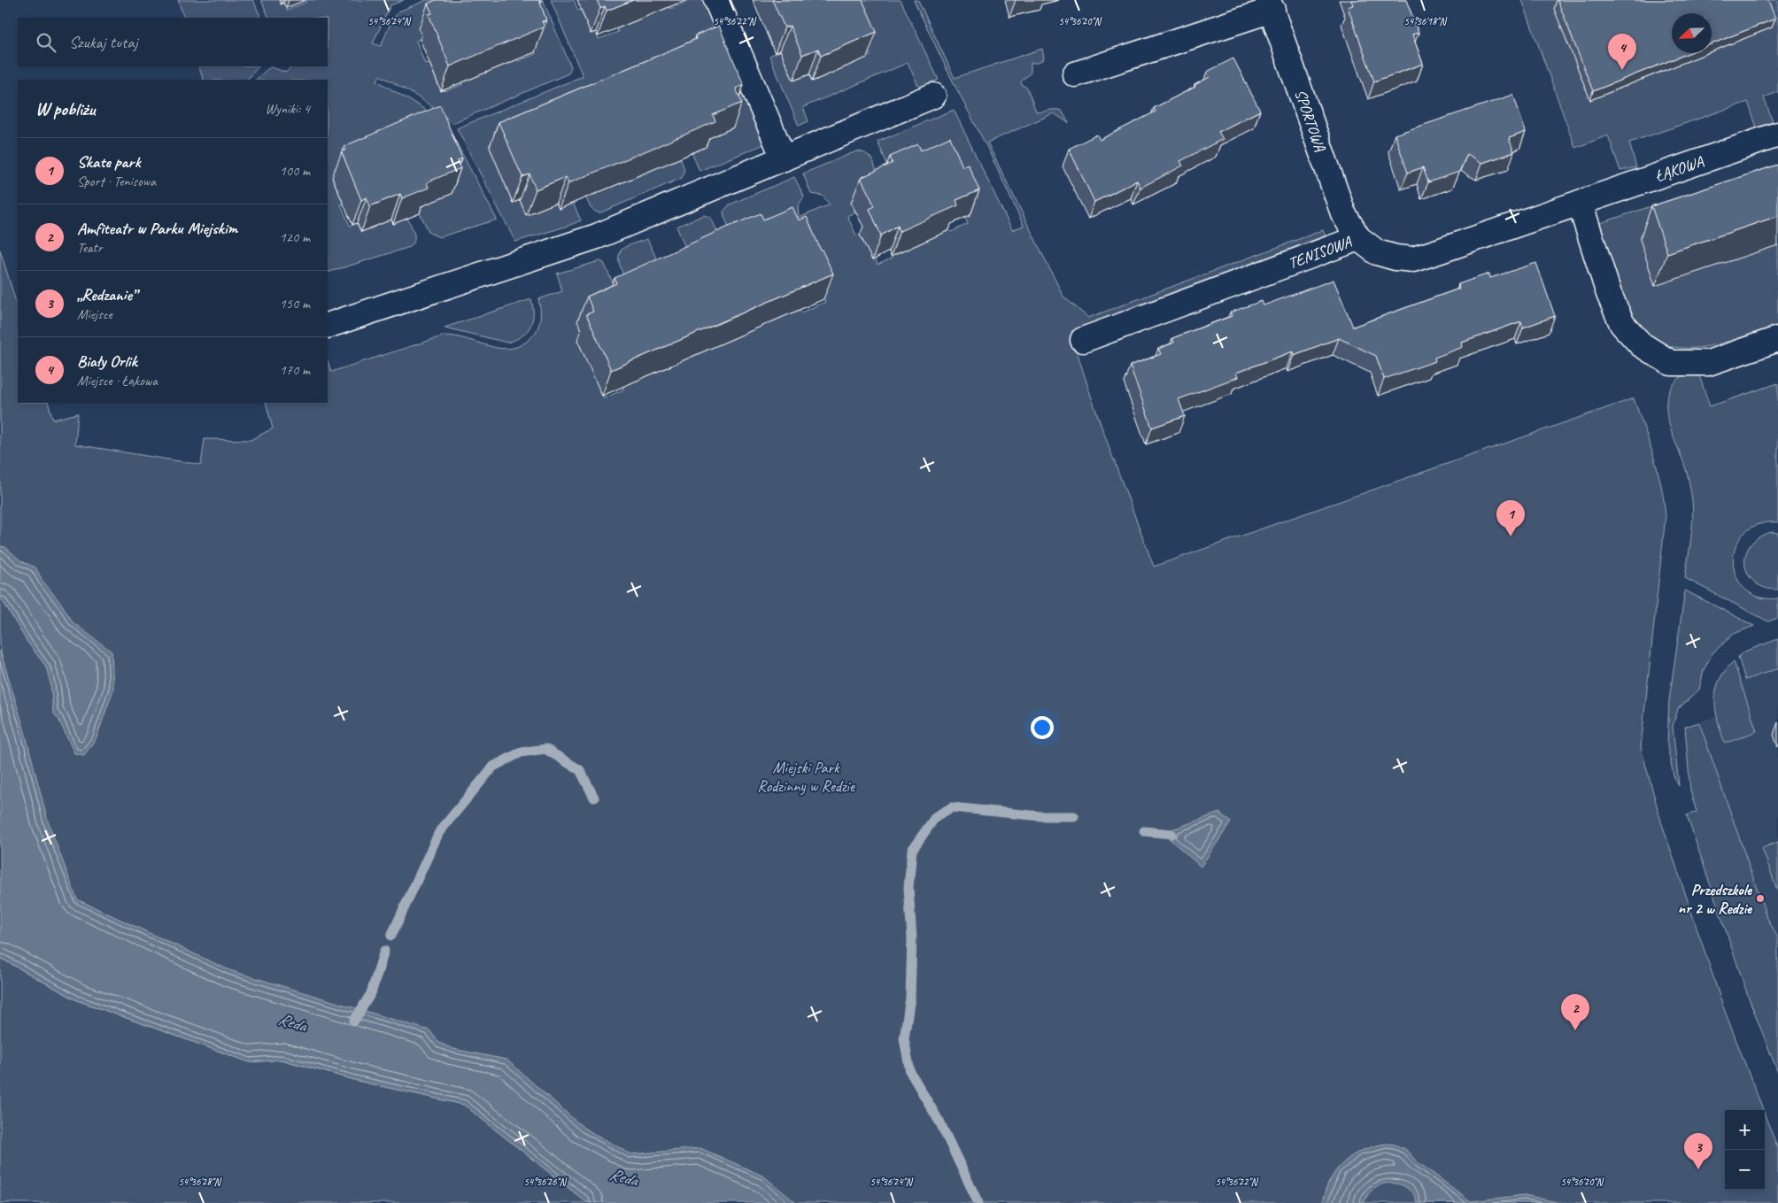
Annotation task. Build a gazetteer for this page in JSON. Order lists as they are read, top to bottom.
{
  "streets": {
    "street": ["SPORTOWA", "ŁĄKOWA", "TENISOWA"]
  },
  "crossings": [
    ["SPORTOWA", "TENISOWA"],
    ["ŁĄKOWA", "TENISOWA"]
  ],
  "water": ["Reda"],
  "parks": ["Miejski Park Rodzinny w Redzie"],
  "places": ["Przedszkole nr 2 w Redzie"],
  "north": "bottom left",
  "page": {
    "search": "Szukaj tutaj",
    "pins": [
      "4",
      "1",
      "2",
      "3"
    ],
    "heading": ["W pobliżu", "Wyniki: 4"],
    "list": [
      {
        "mark": "1",
        "name": "Skate park",
        "note": "Sport · Tenisowa",
        "value": "100 m"
      },
      {
        "mark": "2",
        "name": "Amfiteatr w Parku Miejskim",
        "note": "Teatr",
        "value": "120 m"
      },
      {
        "mark": "3",
        "name": "„Redzanie”",
        "note": "Miejsce",
        "value": "150 m"
      },
      {
        "mark": "4",
        "name": "Biały Orlik",
        "note": "Miejsce · Łąkowa",
        "value": "170 m"
      }
    ],
    "map_buttons": ["+", "−"]
  },
  "coordinates": [
    "54°36'24\"N",
    "54°36'22\"N",
    "54°36'20\"N",
    "54°36'18\"N",
    "54°36'28\"N",
    "54°36'26\"N"
  ]
}
